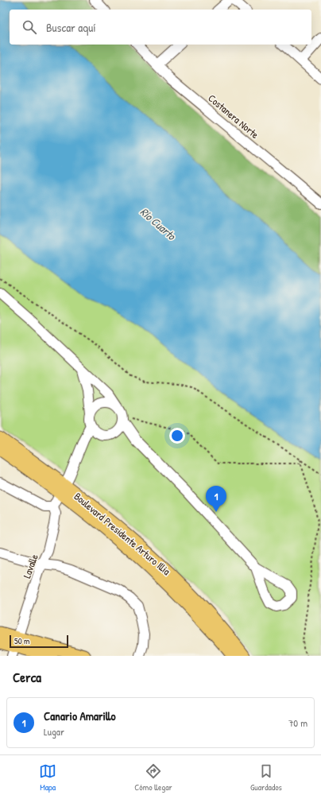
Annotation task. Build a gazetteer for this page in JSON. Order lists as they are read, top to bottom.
{
  "streets": {
    "main road": ["Boulevard Presidente Arturo Illia"],
    "street": ["Costanera Norte", "Lavalle"]
  },
  "crossings": [
    ["Boulevard Presidente Arturo Illia", "Lavalle"]
  ],
  "water": ["Río Cuarto"],
  "scale_bar": "50 m",
  "page": {
    "search": "Buscar aquí",
    "pins": "1",
    "scale": "50 m",
    "heading": "Cerca",
    "list": [
      {
        "mark": "1",
        "name": "Canario Amarillo",
        "note": "Lugar",
        "value": "70 m"
      }
    ],
    "nav": ["Mapa", "Cómo llegar", "Guardados"]
  }
}
